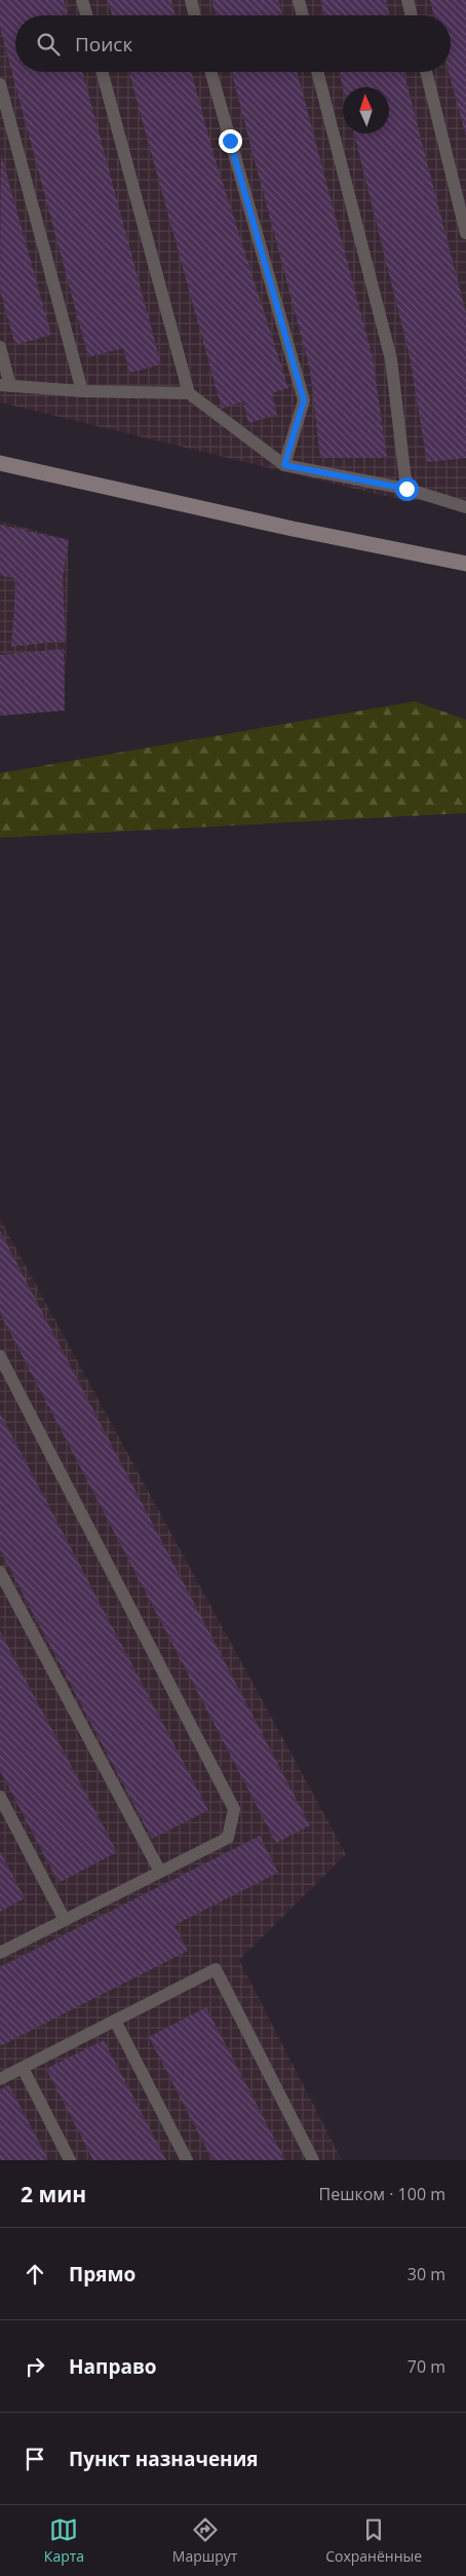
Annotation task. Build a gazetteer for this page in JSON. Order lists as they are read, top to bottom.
{
  "north": "top",
  "page": {
    "search": "Поиск",
    "heading": ["2 мин", "Пешком · 100 m"],
    "list": [
      ["Прямо", "30 m"],
      ["Направо", "70 m"],
      "Пункт назначения"
    ],
    "nav": ["Карта", "Маршрут", "Сохранённые"]
  }
}
